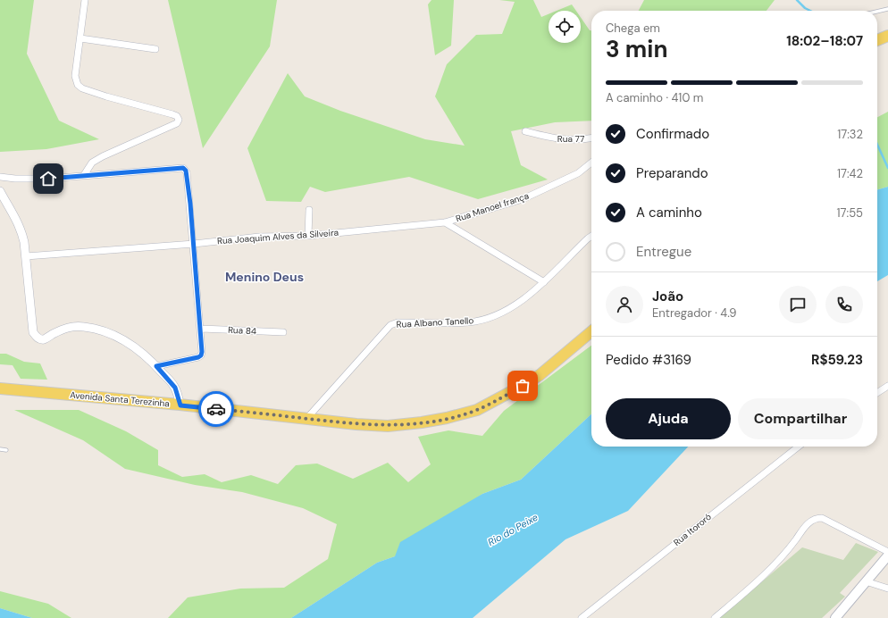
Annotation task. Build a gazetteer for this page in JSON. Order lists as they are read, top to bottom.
{
  "streets": {
    "main road": ["Avenida Santa Terezinha"],
    "street": [
      "Rua 77",
      "Rua Manoel frança",
      "Rua Joaquim Alves da Silveira",
      "Rua Albano Tanello",
      "Rua 84",
      "Rua Itororó"
    ]
  },
  "crossings": [
    ["Rua Manoel frança", "Rua Joaquim Alves da Silveira"],
    ["Rua Albano Tanello", "Avenida Santa Terezinha"]
  ],
  "districts": ["Menino Deus"],
  "water": ["Rio do Peixe"],
  "page": {
    "heading": ["3 min", "Chega em", "18:02–18:07"],
    "panel": [
      "João",
      "Entregador · 4.9",
      "Pedido #3169",
      "R$59.23"
    ],
    "bar": "A caminho · 410 m",
    "list": [
      ["Confirmado", "17:32"],
      ["Preparando", "17:42"],
      ["A caminho", "17:55"],
      "Entregue"
    ],
    "buttons": ["Ajuda", "Compartilhar"]
  }
}
